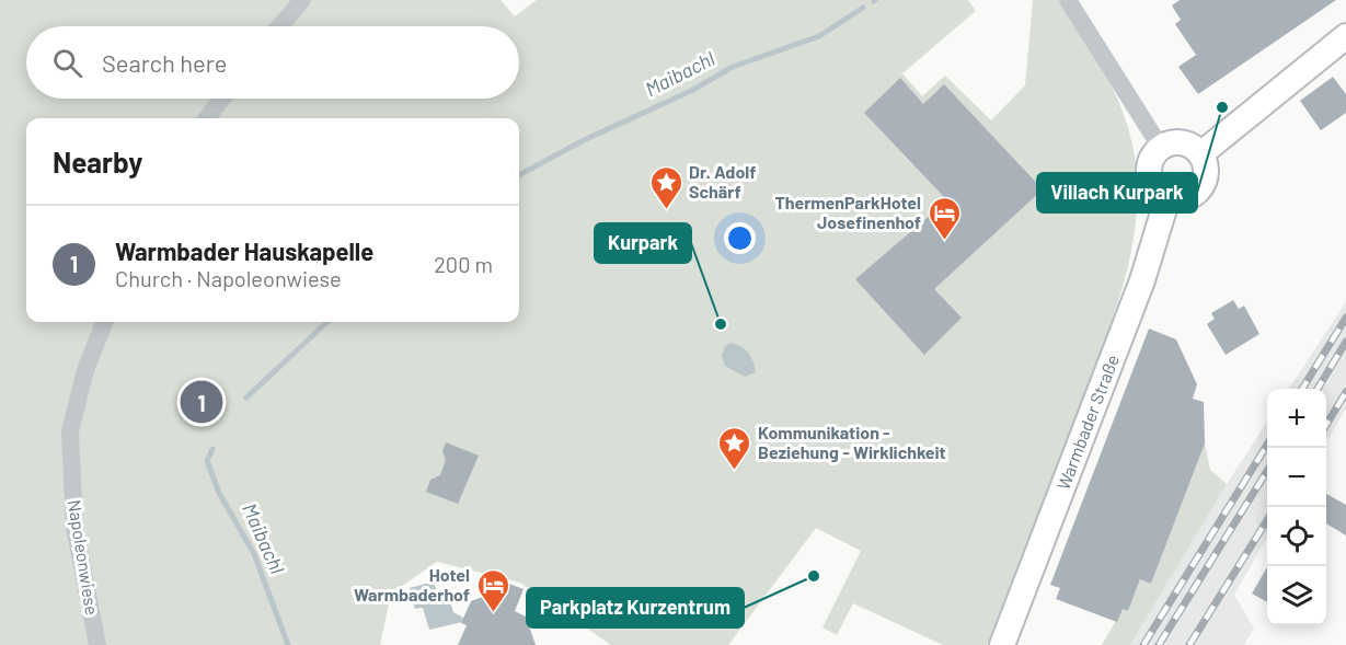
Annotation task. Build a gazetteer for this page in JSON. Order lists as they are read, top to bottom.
{
  "streets": {
    "street": ["Warmbader Straße", "Napoleonwiese"]
  },
  "water": ["Maibachl"],
  "places": {
    "other": ["Villach Kurpark", "Kurpark", "Parkplatz Kurzentrum"],
    "place": ["Dr. Adolf Schärf", "Kommunikation - Beziehung - Wirklichkeit"],
    "hotel": ["ThermenParkHotel Josefinenhof", "Hotel Warmbaderhof"]
  },
  "page": {
    "search": "Search here",
    "heading": "Nearby",
    "list": [
      {
        "mark": "1",
        "name": "Warmbader Hauskapelle",
        "note": "Church · Napoleonwiese",
        "value": "200 m"
      }
    ],
    "pins": "1",
    "map_buttons": ["+", "−"]
  }
}
